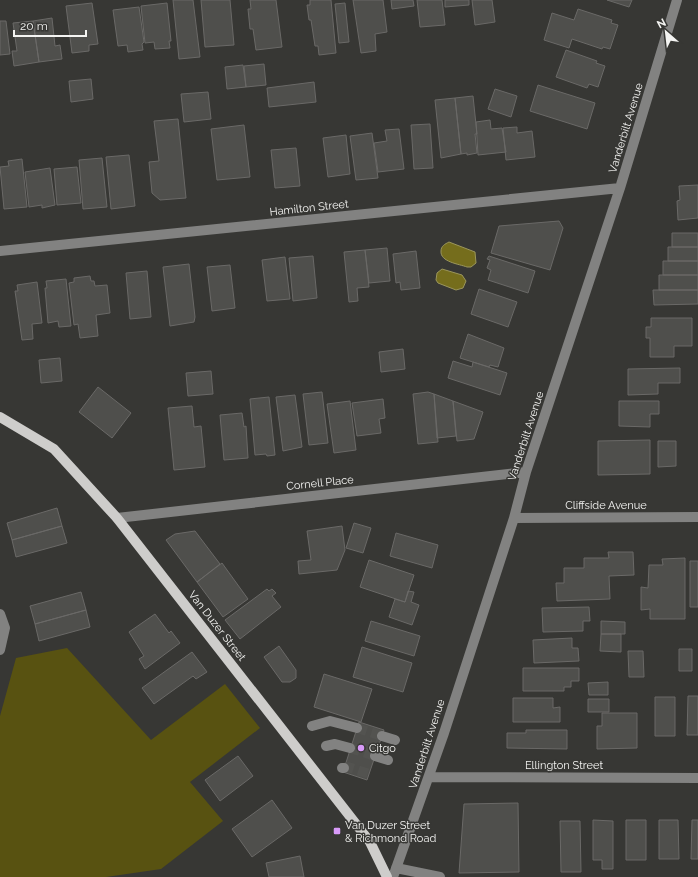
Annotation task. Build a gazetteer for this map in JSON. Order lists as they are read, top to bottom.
{
  "streets": {
    "main road": ["Van Duzer Street"],
    "street": [
      "Vanderbilt Avenue",
      "Hamilton Street",
      "Cornell Place",
      "Cliffside Avenue",
      "Ellington Street"
    ]
  },
  "crossings": [
    ["Vanderbilt Avenue", "Hamilton Street"],
    ["Vanderbilt Avenue", "Cornell Place"],
    ["Vanderbilt Avenue", "Cliffside Avenue"],
    ["Vanderbilt Avenue", "Ellington Street"],
    ["Cornell Place", "Van Duzer Street"]
  ],
  "places": {
    "other": ["Citgo"],
    "transit": ["Van Duzer Street & Richmond Road"]
  },
  "scale_bar": "20 m",
  "north": "top left"
}
